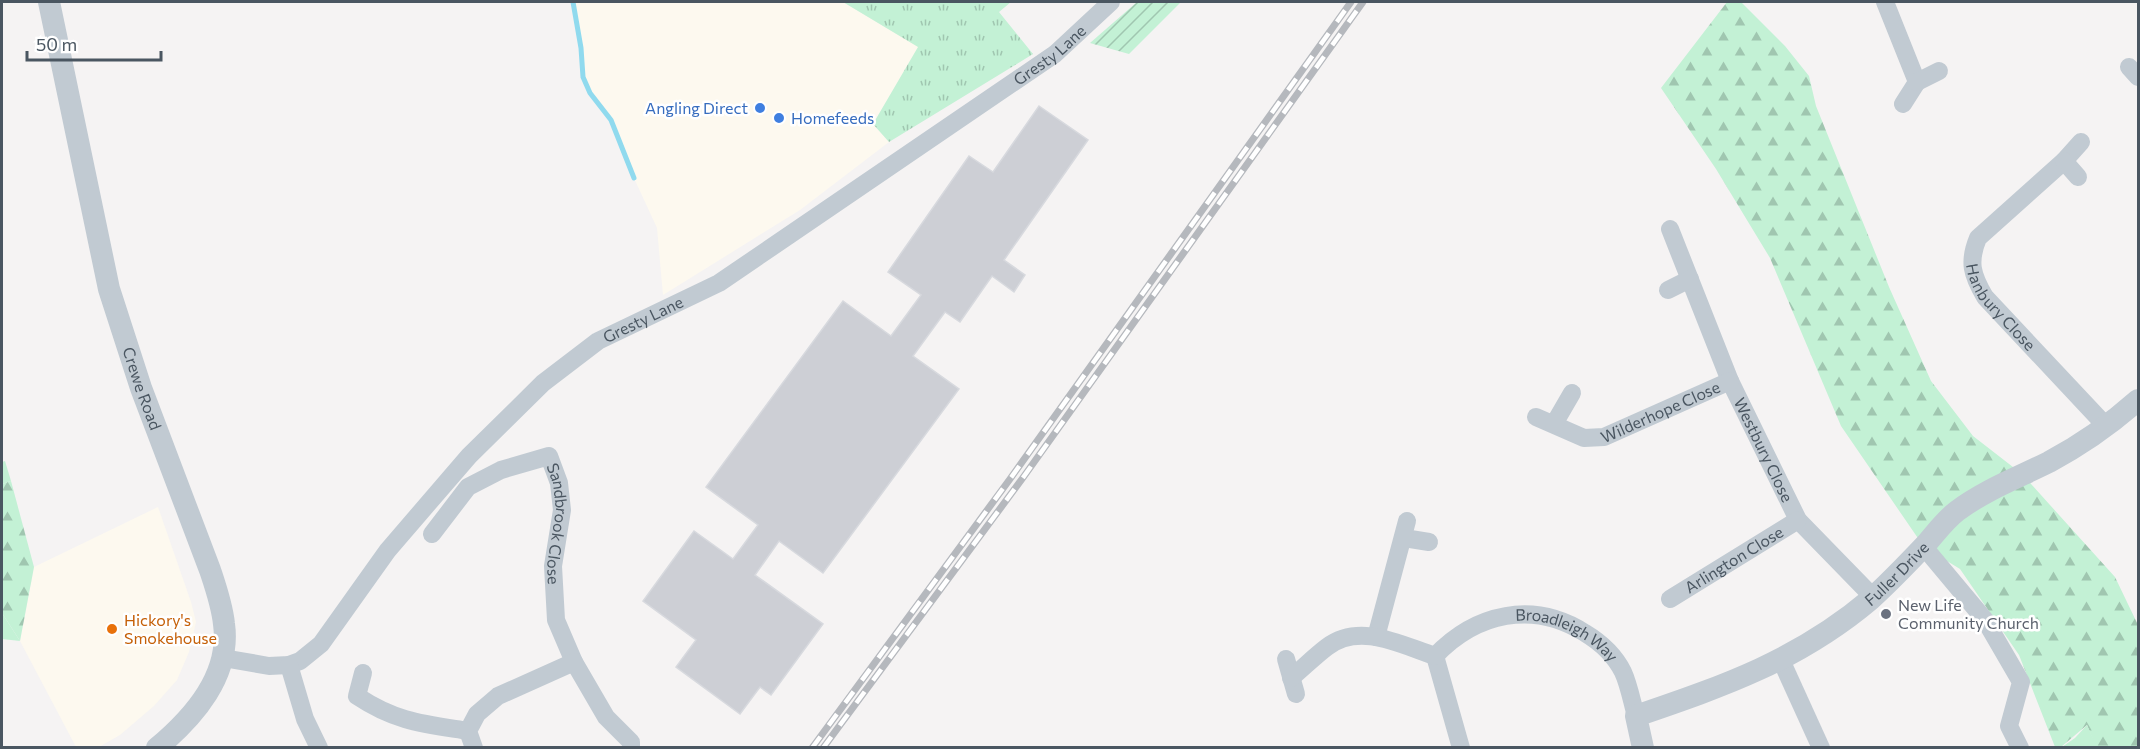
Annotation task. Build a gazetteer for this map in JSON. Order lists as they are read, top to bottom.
{
  "streets": {
    "street": [
      "Gresty Lane",
      "Hanbury Close",
      "Crewe Road",
      "Wilderhope Close",
      "Westbury Close",
      "Sandbrook Close",
      "Arlington Close",
      "Fuller Drive",
      "Broadleigh Way"
    ]
  },
  "crossings": [
    ["Hanbury Close", "Fuller Drive"],
    ["Wilderhope Close", "Westbury Close"],
    ["Westbury Close", "Arlington Close"],
    ["Westbury Close", "Fuller Drive"],
    ["Fuller Drive", "Broadleigh Way"]
  ],
  "places": [
    "Angling Direct",
    "Homefeeds",
    "New Life Community Church",
    "Hickory's Smokehouse"
  ],
  "scale_bar": "50 m"
}
